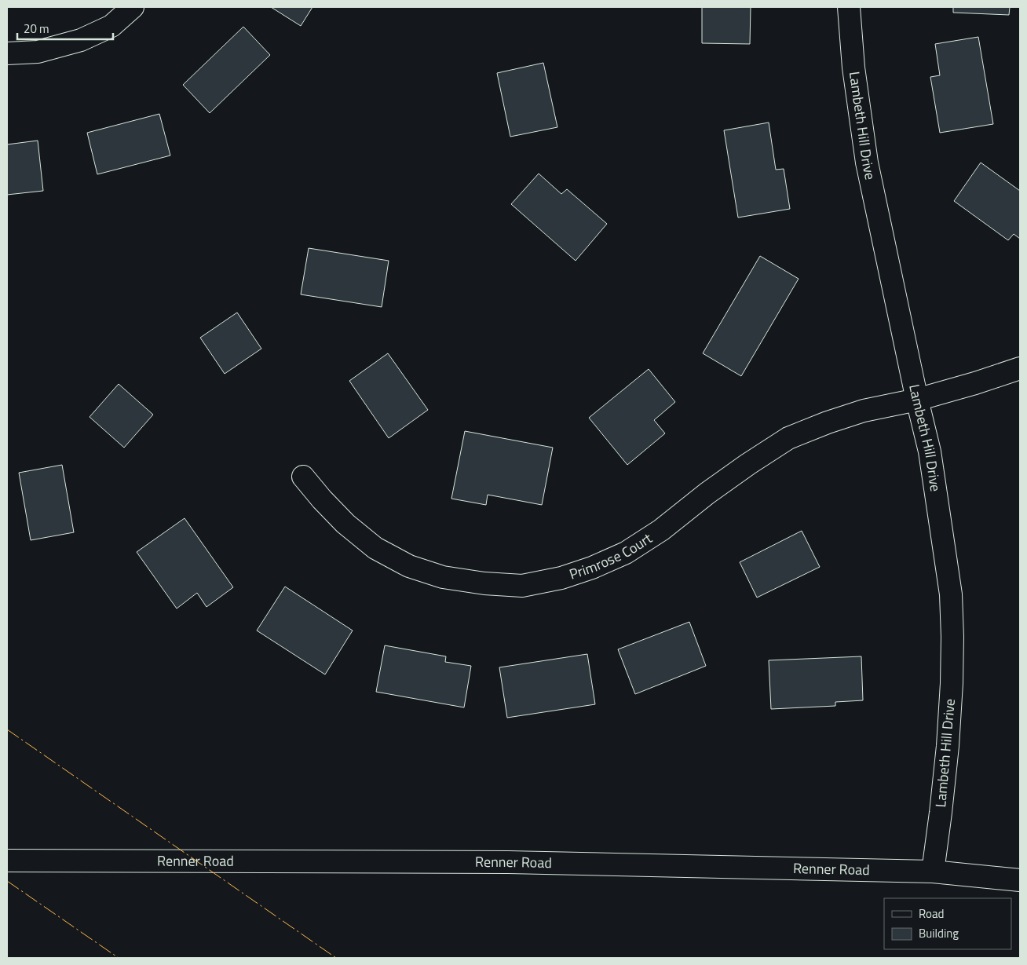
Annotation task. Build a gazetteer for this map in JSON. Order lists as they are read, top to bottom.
{
  "streets": {
    "street": ["Lambeth Hill Drive", "Primrose Court", "Renner Road"]
  },
  "crossings": [
    ["Lambeth Hill Drive", "Primrose Court"],
    ["Lambeth Hill Drive", "Renner Road"]
  ],
  "legend": ["Road", "Building"],
  "scale_bar": "20 m"
}
